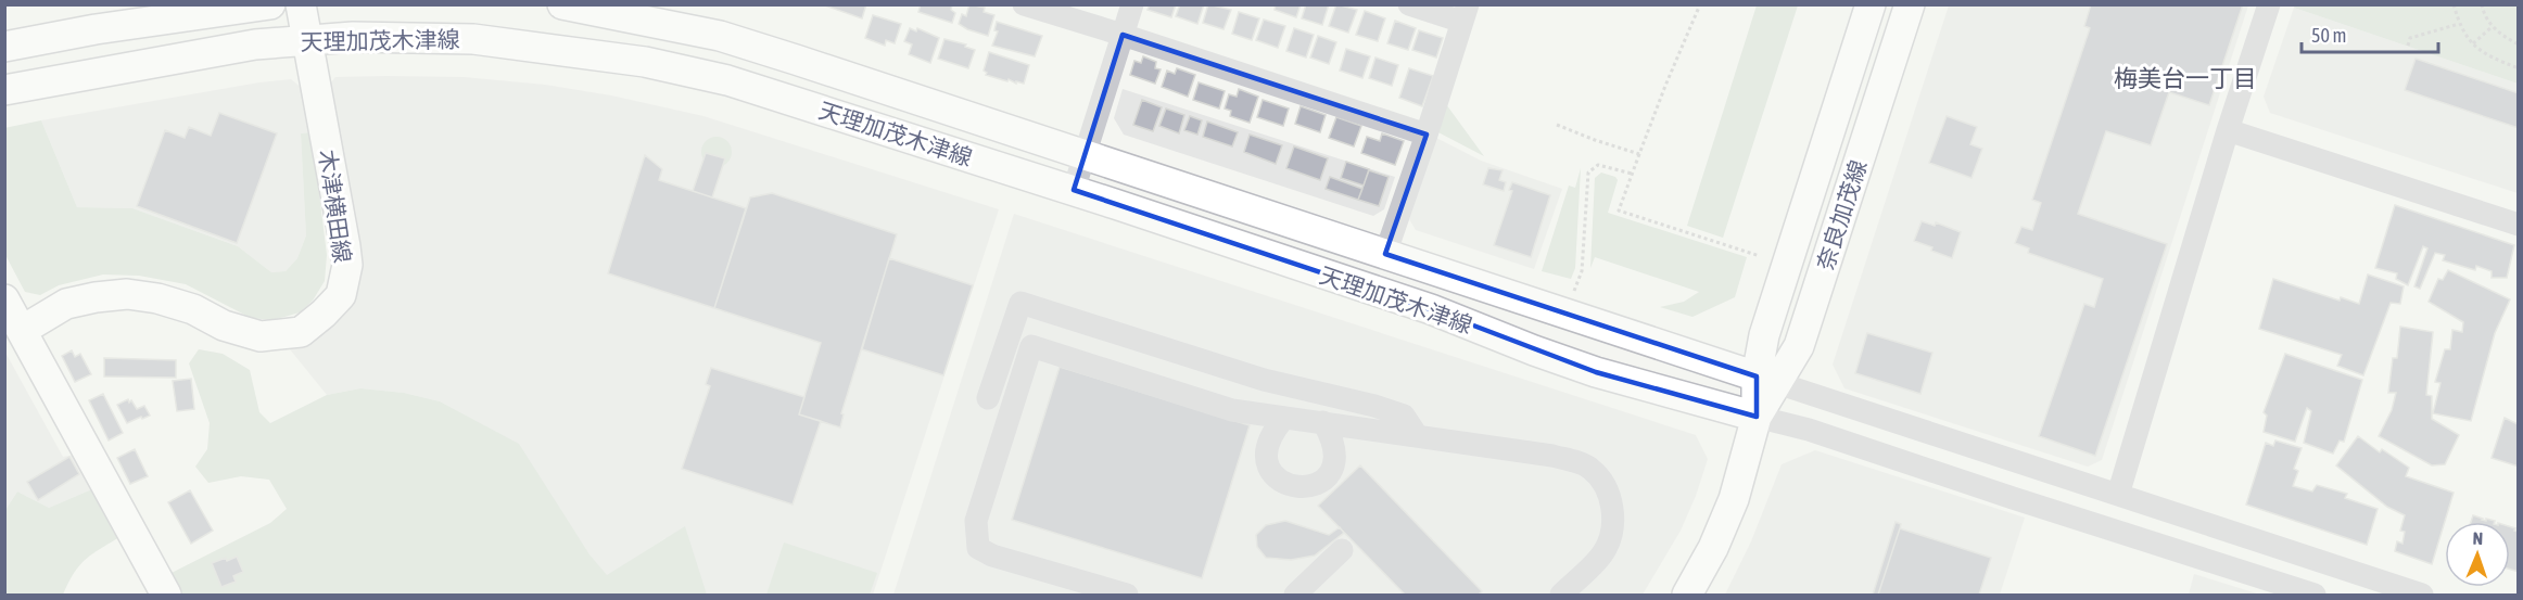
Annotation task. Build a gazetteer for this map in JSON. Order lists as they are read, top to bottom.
{
  "streets": {
    "main road": ["天理加茂木津線", "木津横田線", "奈良加茂線"]
  },
  "crossings": [
    ["天理加茂木津線", "木津横田線"],
    ["天理加茂木津線", "奈良加茂線"]
  ],
  "districts": ["梅美台一丁目"],
  "scale_bar": "50 m",
  "north": "top"
}
